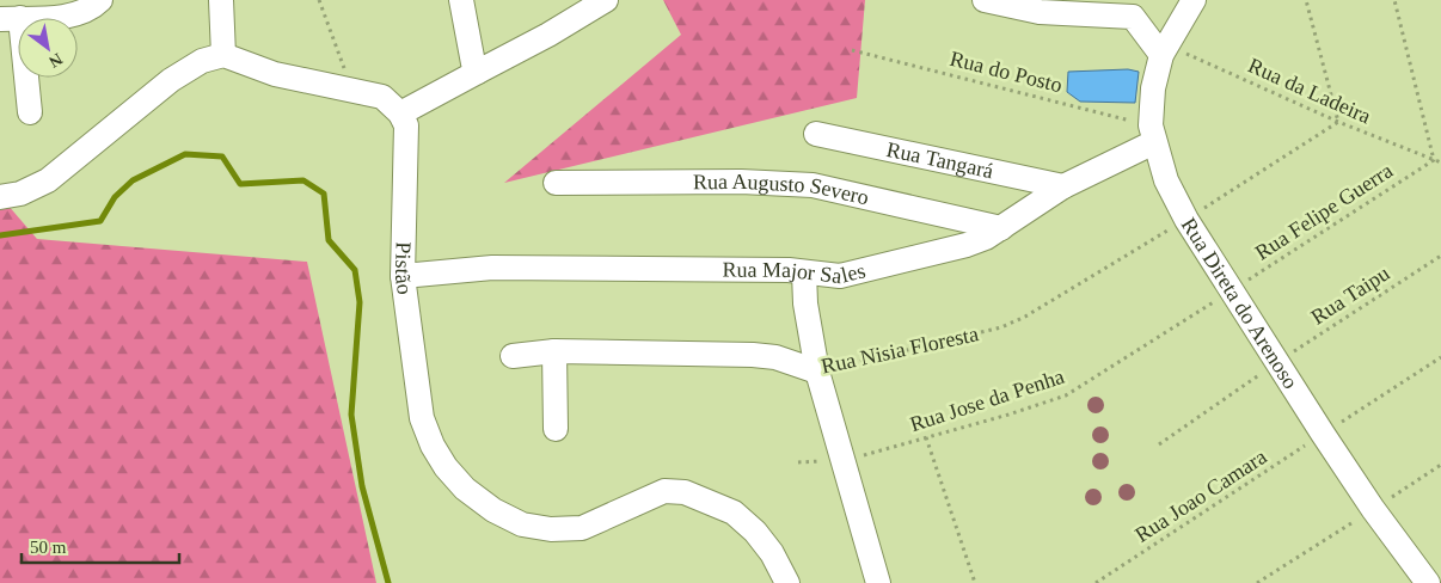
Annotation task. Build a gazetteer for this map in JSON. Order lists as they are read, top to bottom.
{
  "streets": {
    "street": [
      "Rua Tangará",
      "Rua Augusto Severo",
      "Pistão",
      "Rua Major Sales",
      "Rua Direta do Arenoso",
      "Rua Nisia Floresta"
    ],
    "path": [
      "Rua do Posto",
      "Rua da Ladeira",
      "Rua Felipe Guerra",
      "Rua Taipu",
      "Rua Jose da Penha",
      "Rua Joao Camara"
    ]
  },
  "crossings": [
    ["Rua do Posto", "Rua Major Sales"],
    ["Rua do Posto", "Rua Direta do Arenoso"],
    ["Rua da Ladeira", "Rua Felipe Guerra"],
    ["Rua da Ladeira", "Rua Direta do Arenoso"],
    ["Rua da Ladeira", "Rua Nisia Floresta"],
    ["Rua Tangará", "Rua Major Sales"],
    ["Rua Augusto Severo", "Rua Major Sales"],
    ["Rua Felipe Guerra", "Rua Direta do Arenoso"],
    ["Rua Felipe Guerra", "Rua Jose da Penha"],
    ["Pistão", "Rua Major Sales"],
    ["Rua Major Sales", "Rua Direta do Arenoso"],
    ["Rua Taipu", "Rua Direta do Arenoso"],
    ["Rua Direta do Arenoso", "Rua Nisia Floresta"],
    ["Rua Direta do Arenoso", "Rua Jose da Penha"],
    ["Rua Direta do Arenoso", "Rua Joao Camara"]
  ],
  "scale_bar": "50 m",
  "north": "bottom right"
}
